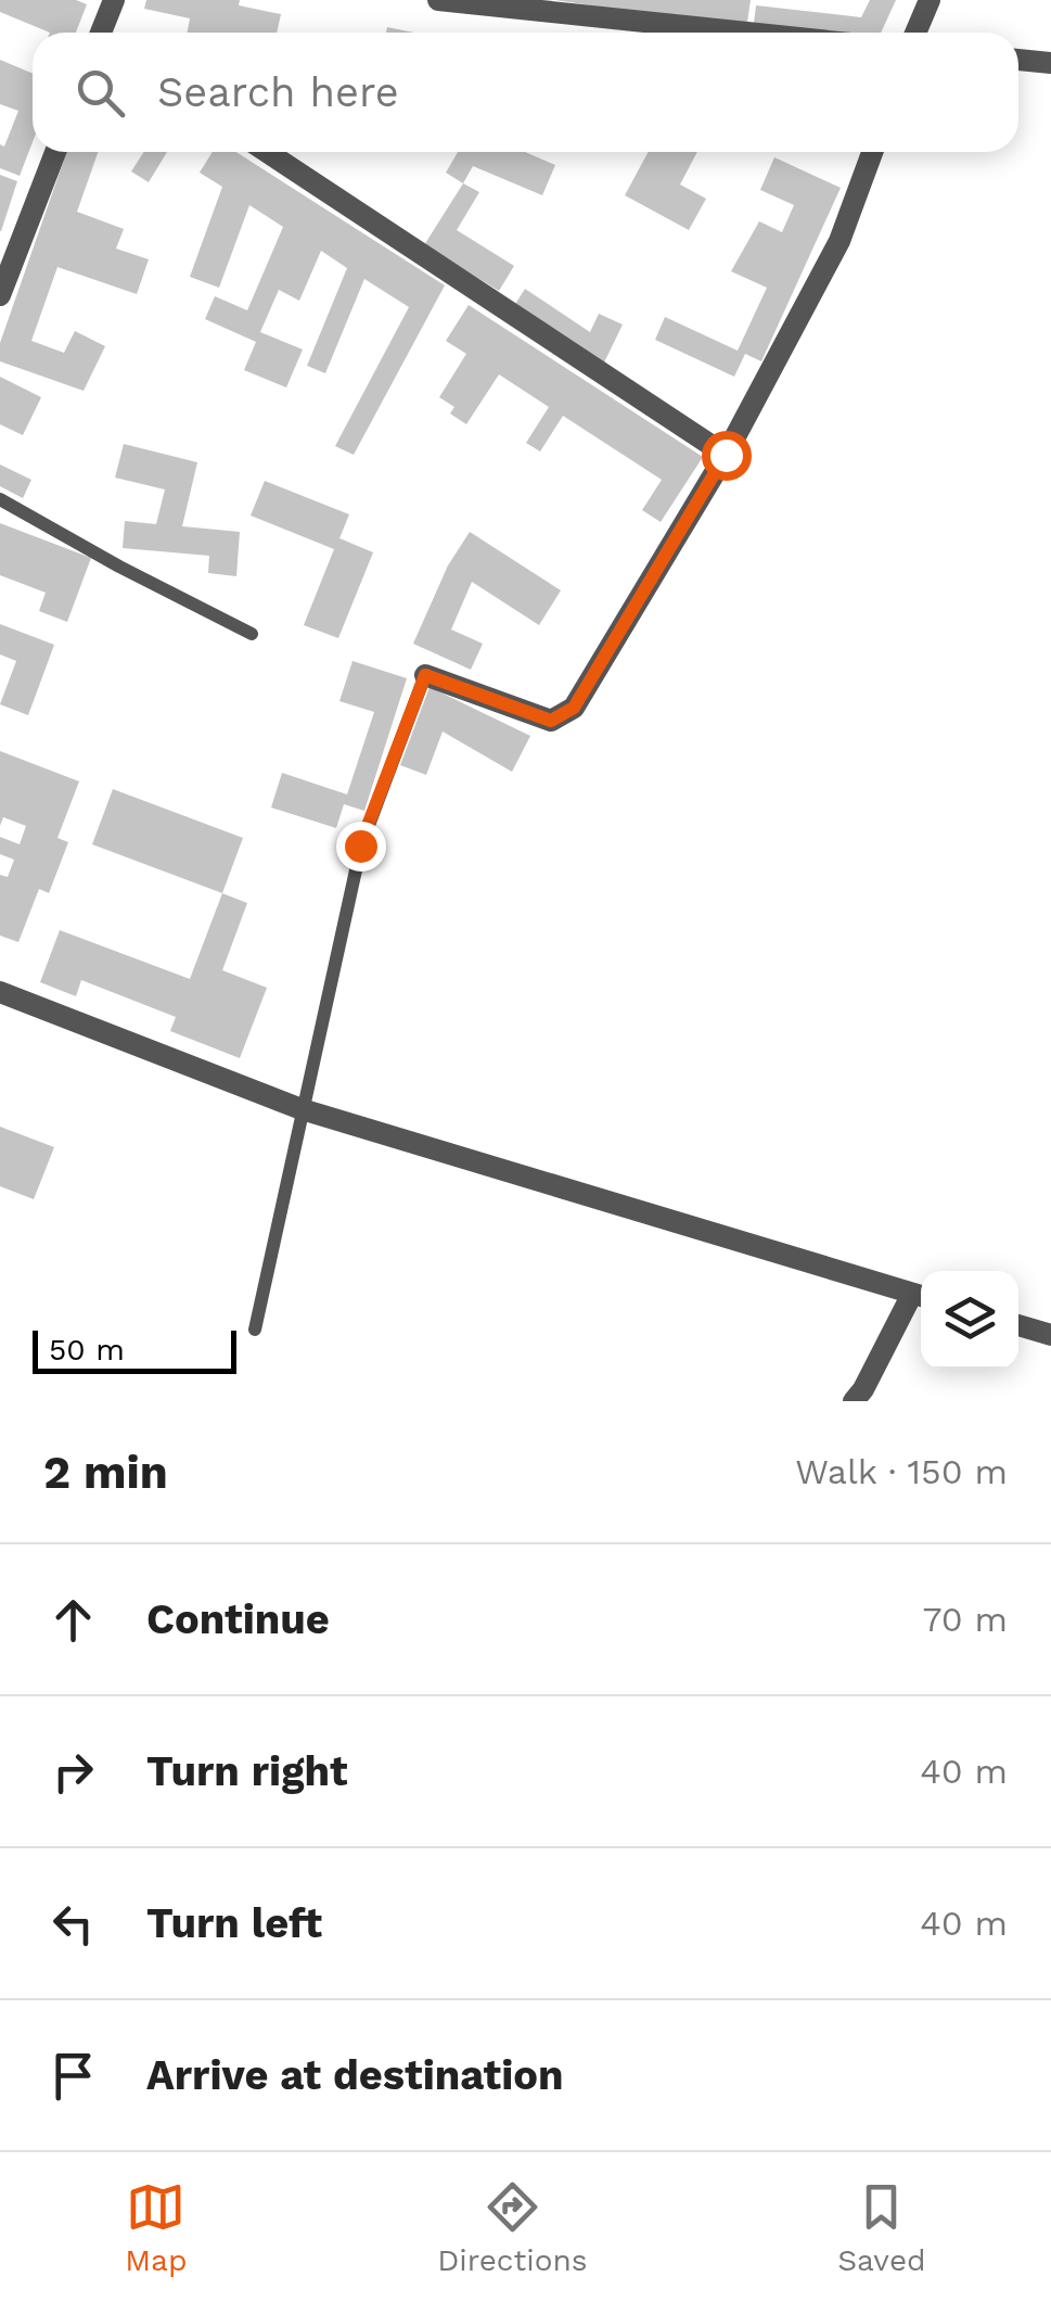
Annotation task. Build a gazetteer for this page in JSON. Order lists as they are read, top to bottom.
{
  "scale_bar": "50 m",
  "page": {
    "search": "Search here",
    "scale": "50 m",
    "heading": ["2 min", "Walk · 150 m"],
    "list": [
      ["Continue", "70 m"],
      ["Turn right", "40 m"],
      ["Turn left", "40 m"],
      "Arrive at destination"
    ],
    "nav": ["Map", "Directions", "Saved"]
  }
}
